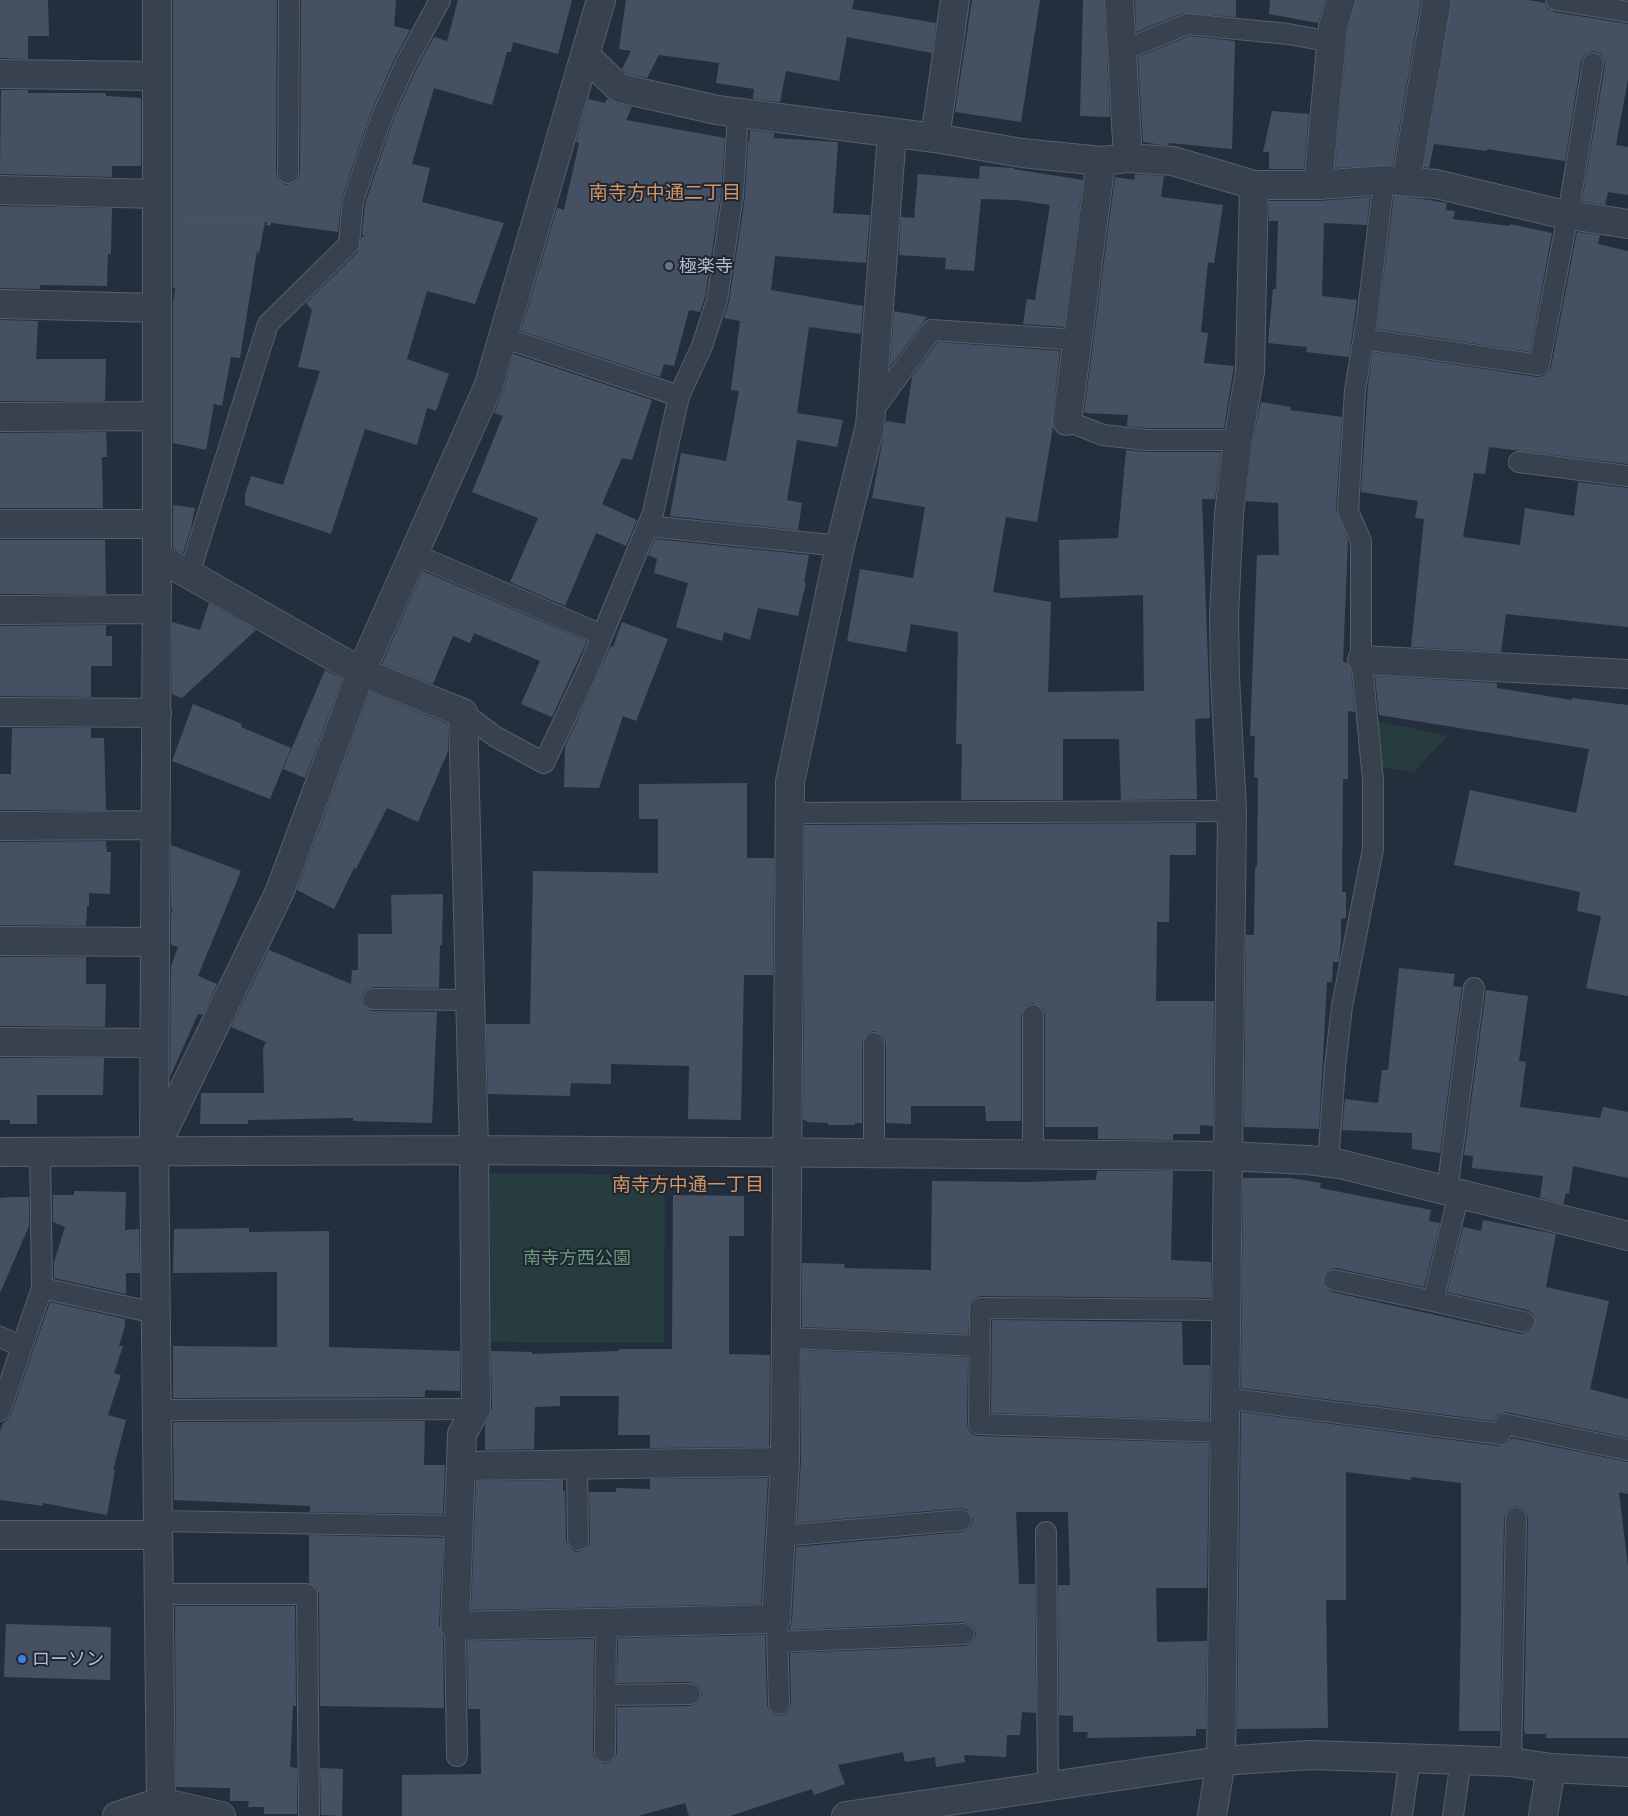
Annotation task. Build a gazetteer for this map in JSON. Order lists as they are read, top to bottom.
{
  "districts": ["南寺方中通二丁目", "南寺方中通一丁目"],
  "parks": ["南寺方西公園"],
  "places": ["極楽寺", "ローソン"]
}
